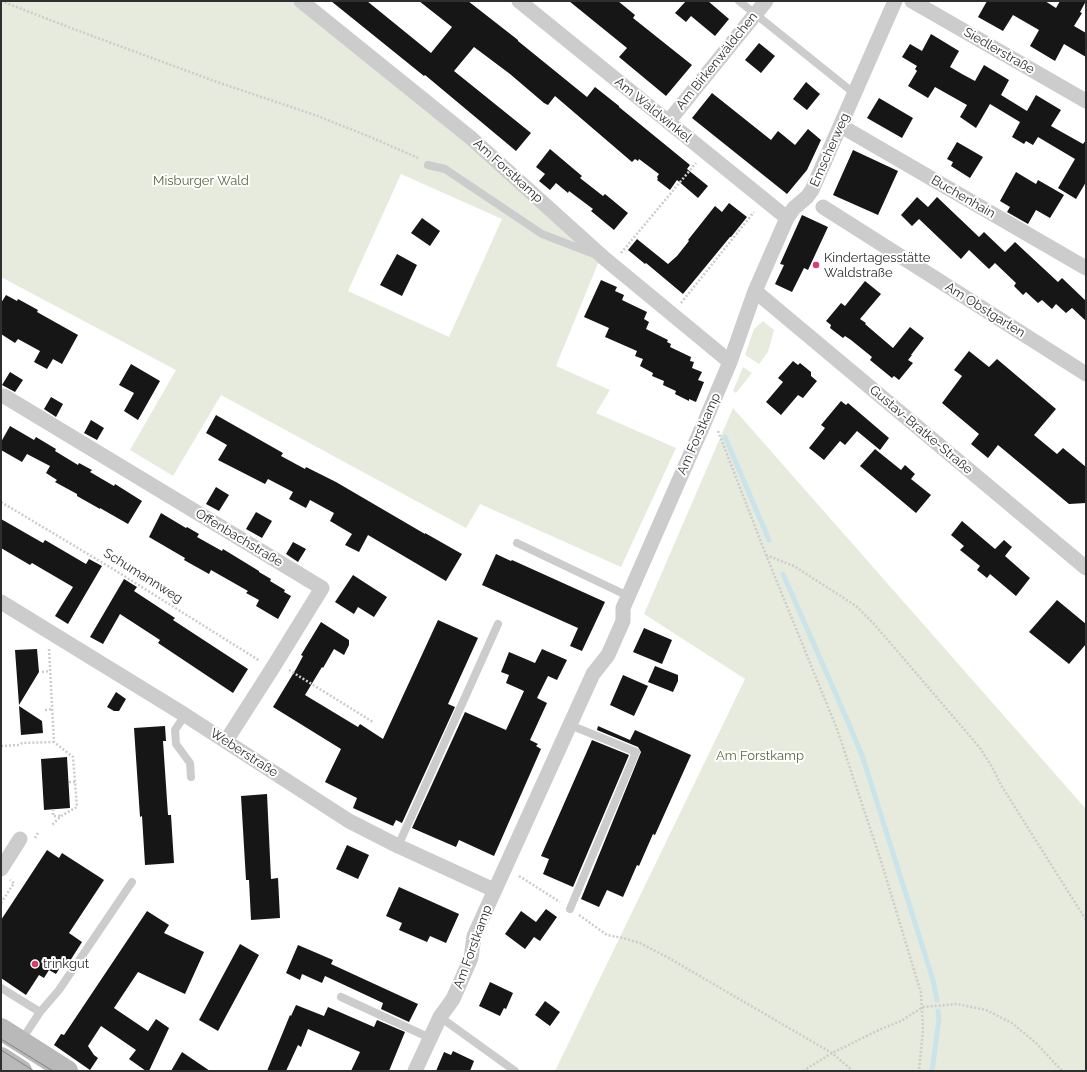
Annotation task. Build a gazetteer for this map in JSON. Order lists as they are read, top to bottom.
{
  "streets": {
    "street": [
      "Siedlerstraße",
      "Am Birkenwäldchen",
      "Am Waldwinkel",
      "Emscherweg",
      "Am Forstkamp",
      "Buchenhain",
      "Am Obstgarten",
      "Gustav-Bratke-Straße",
      "Offenbachstraße",
      "Weberstraße"
    ],
    "path": ["Schumannweg"]
  },
  "crossings": [
    ["Am Birkenwäldchen", "Am Waldwinkel"],
    ["Am Waldwinkel", "Emscherweg"],
    ["Emscherweg", "Am Forstkamp"],
    ["Emscherweg", "Buchenhain"],
    ["Emscherweg", "Gustav-Bratke-Straße"],
    ["Am Forstkamp", "Gustav-Bratke-Straße"],
    ["Am Forstkamp", "Weberstraße"],
    ["Offenbachstraße", "Schumannweg"],
    ["Offenbachstraße", "Weberstraße"]
  ],
  "parks": ["Misburger Wald", "Am Forstkamp"],
  "places": ["Kindertagesstätte Waldstraße", "trinkgut"]
}
